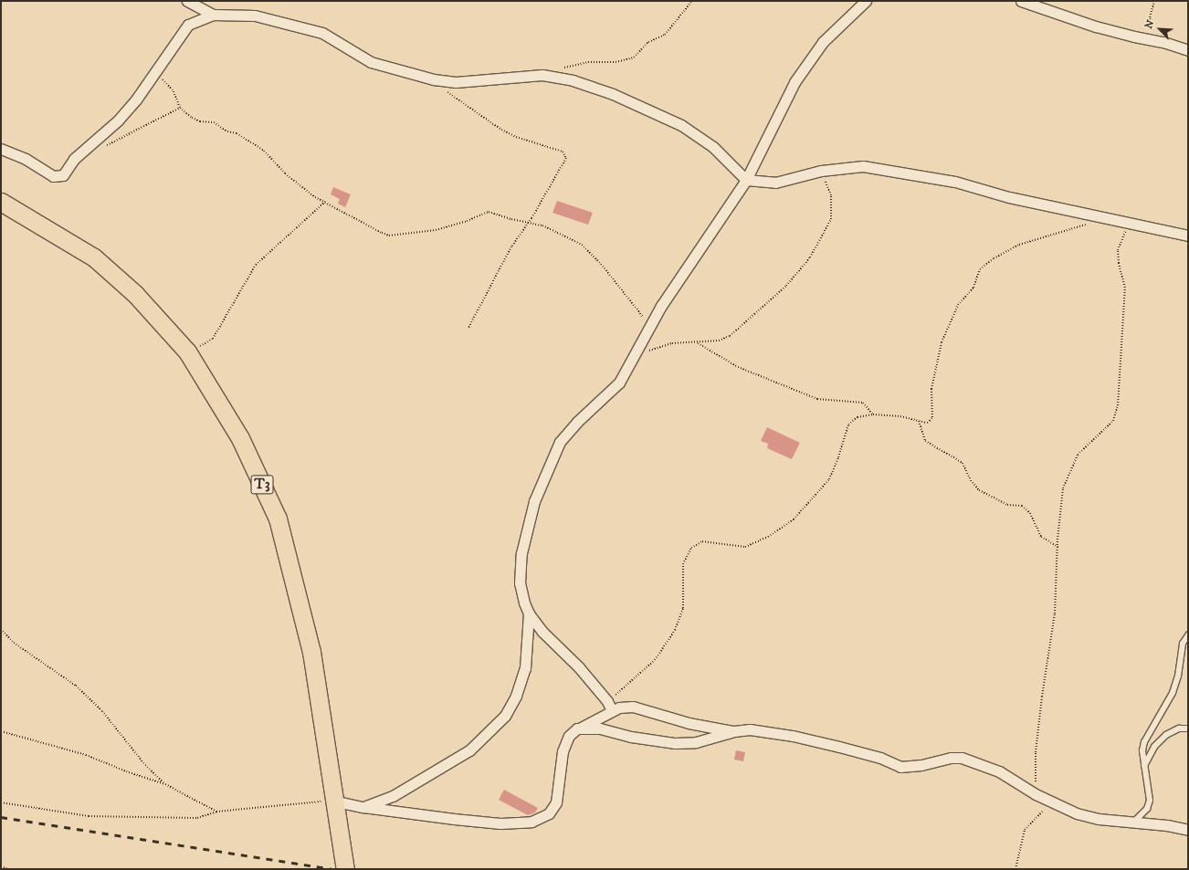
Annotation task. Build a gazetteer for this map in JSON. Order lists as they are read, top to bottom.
{
  "streets": {
    "highway": ["T3"]
  },
  "north": "top left"
}
